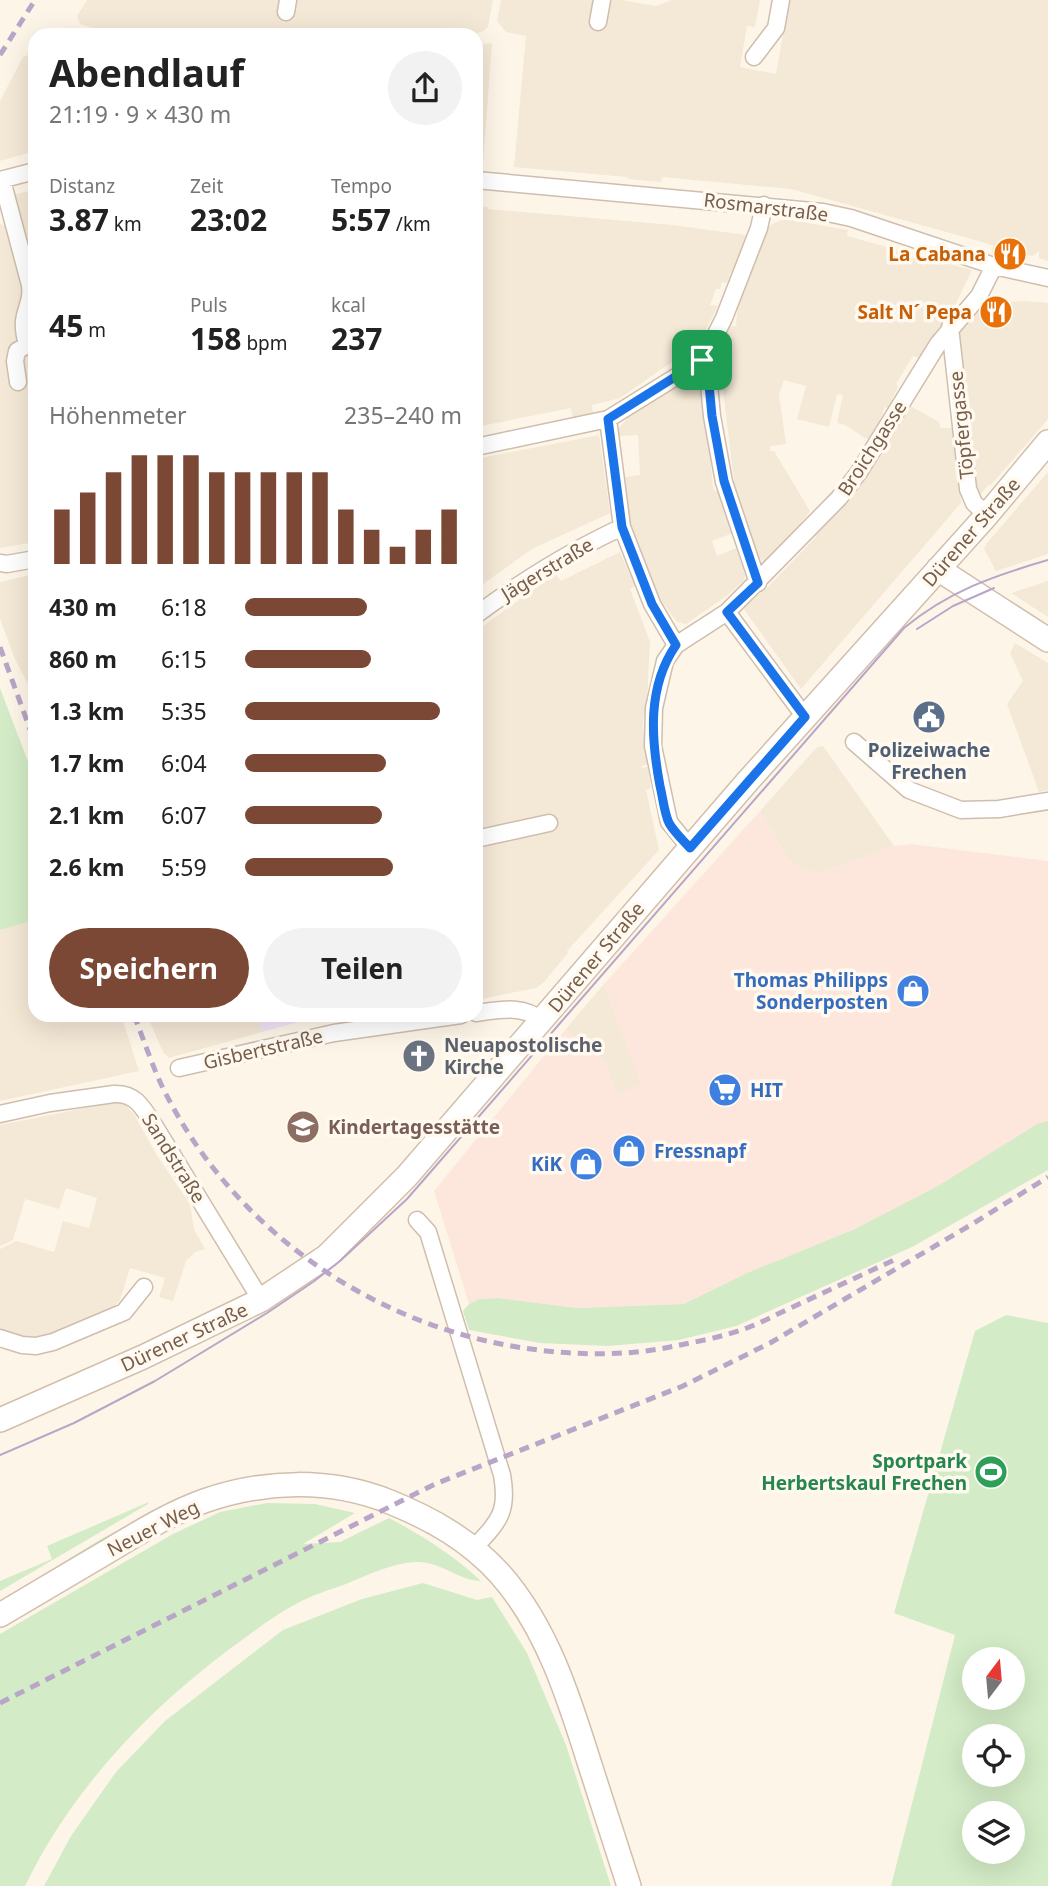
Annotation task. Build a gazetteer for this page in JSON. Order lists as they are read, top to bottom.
{
  "streets": {
    "main road": ["Dürener Straße", "Neuer Weg"],
    "street": [
      "Rosmarstraße",
      "Töpfergasse",
      "Broichgasse",
      "Jägerstraße",
      "Gisbertstraße",
      "Sandstraße"
    ]
  },
  "crossings": [
    ["Rosmarstraße", "Broichgasse"],
    ["Töpfergasse", "Broichgasse"],
    ["Töpfergasse", "Dürener Straße"],
    ["Dürener Straße", "Sandstraße"]
  ],
  "places": {
    "restaurant": ["La Cabana", "Salt N´ Pepa"],
    "public building": ["Polizeiwache Frechen"],
    "shop": ["Thomas Philipps Sonderposten", "Fressnapf", "KiK"],
    "church": ["Neuapostolische Kirche"],
    "supermarket": ["HIT"],
    "school or university": ["Kindertagesstätte"],
    "sports": ["Sportpark Herbertskaul Frechen"]
  },
  "north": "top",
  "page": {
    "heading": ["Abendlauf", "21:19 · 9 × 430 m"],
    "stats": [
      ["Distanz", "3.87 km"],
      ["Zeit", "23:02"],
      ["Tempo", "5:57 /km"],
      ["45 m"],
      ["Puls", "158 bpm"],
      ["kcal", "237"]
    ],
    "chart": ["Höhenmeter", "235–240 m"],
    "list": [
      {
        "name": "430 m",
        "note": "6:18"
      },
      {
        "name": "860 m",
        "note": "6:15"
      },
      {
        "name": "1.3 km",
        "note": "5:35"
      },
      {
        "name": "1.7 km",
        "note": "6:04"
      },
      {
        "name": "2.1 km",
        "note": "6:07"
      },
      {
        "name": "2.6 km",
        "note": "5:59"
      }
    ],
    "buttons": ["Speichern", "Teilen"]
  }
}
